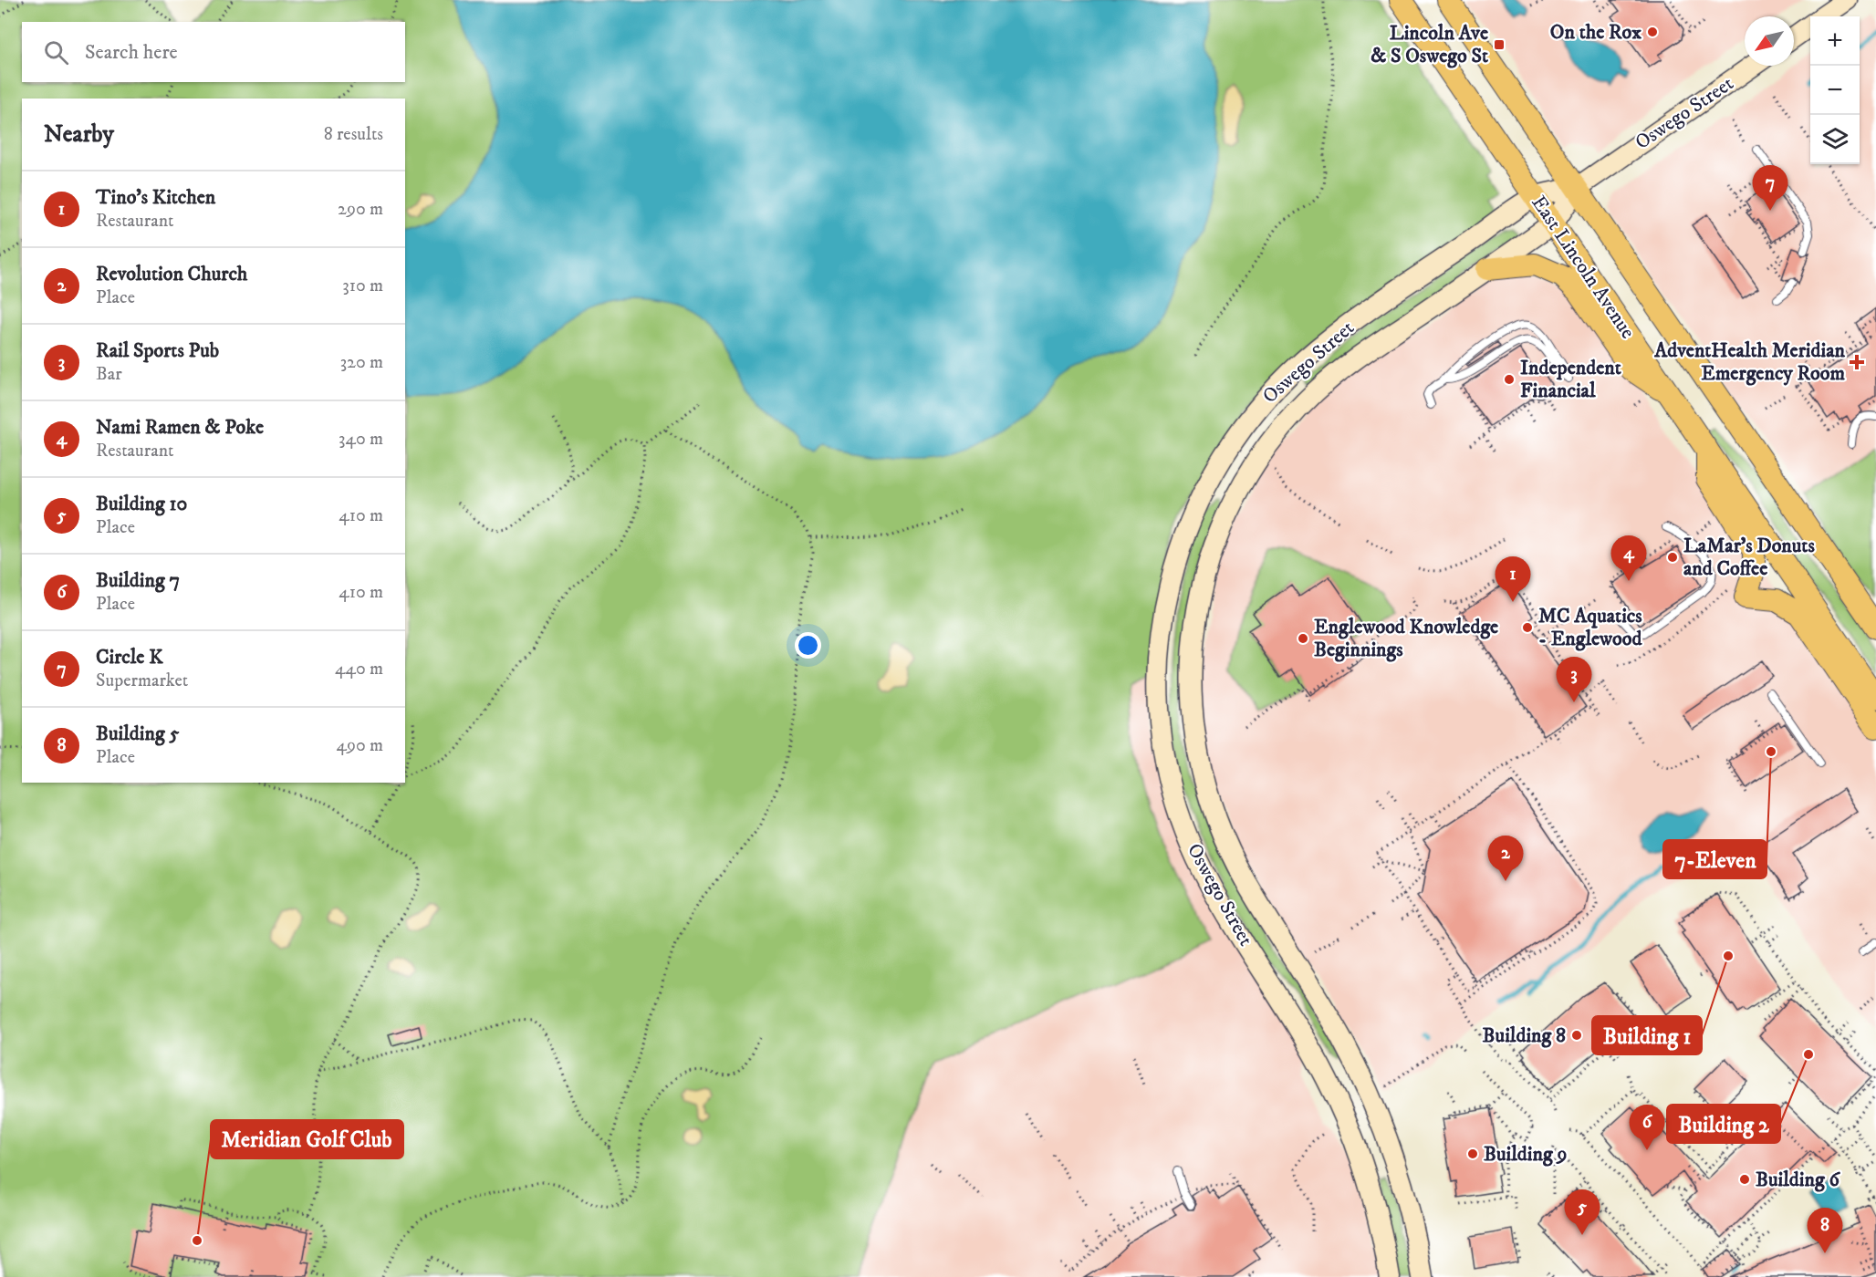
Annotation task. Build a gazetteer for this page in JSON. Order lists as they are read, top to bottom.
{
  "streets": {
    "main road": ["Oswego Street", "East Lincoln Avenue"]
  },
  "crossings": [
    ["Oswego Street", "East Lincoln Avenue"]
  ],
  "places": {
    "other": [
      "On the Rox",
      "Independent Financial",
      "LaMar's Donuts and Coffee",
      "MC Aquatics - Englewood",
      "Englewood Knowledge Beginnings",
      "7-Eleven",
      "Building 1",
      "Building 8",
      "Building 2",
      "Building 9",
      "Building 6",
      "Meridian Golf Club"
    ],
    "transit": ["Lincoln Ave & S Oswego St"],
    "health": ["AdventHealth Meridian Emergency Room"]
  },
  "north": "bottom left",
  "page": {
    "map_buttons": ["+", "−"],
    "search": "Search here",
    "heading": ["Nearby", "8 results"],
    "pins": [
      "7",
      "4",
      "1",
      "3",
      "2",
      "6",
      "5",
      "8"
    ],
    "list": [
      {
        "mark": "1",
        "name": "Tino's Kitchen",
        "note": "Restaurant",
        "value": "290 m"
      },
      {
        "mark": "2",
        "name": "Revolution Church",
        "note": "Place",
        "value": "310 m"
      },
      {
        "mark": "3",
        "name": "Rail Sports Pub",
        "note": "Bar",
        "value": "320 m"
      },
      {
        "mark": "4",
        "name": "Nami Ramen & Poke",
        "note": "Restaurant",
        "value": "340 m"
      },
      {
        "mark": "5",
        "name": "Building 10",
        "note": "Place",
        "value": "410 m"
      },
      {
        "mark": "6",
        "name": "Building 7",
        "note": "Place",
        "value": "410 m"
      },
      {
        "mark": "7",
        "name": "Circle K",
        "note": "Supermarket",
        "value": "440 m"
      },
      {
        "mark": "8",
        "name": "Building 5",
        "note": "Place",
        "value": "490 m"
      }
    ]
  }
}
